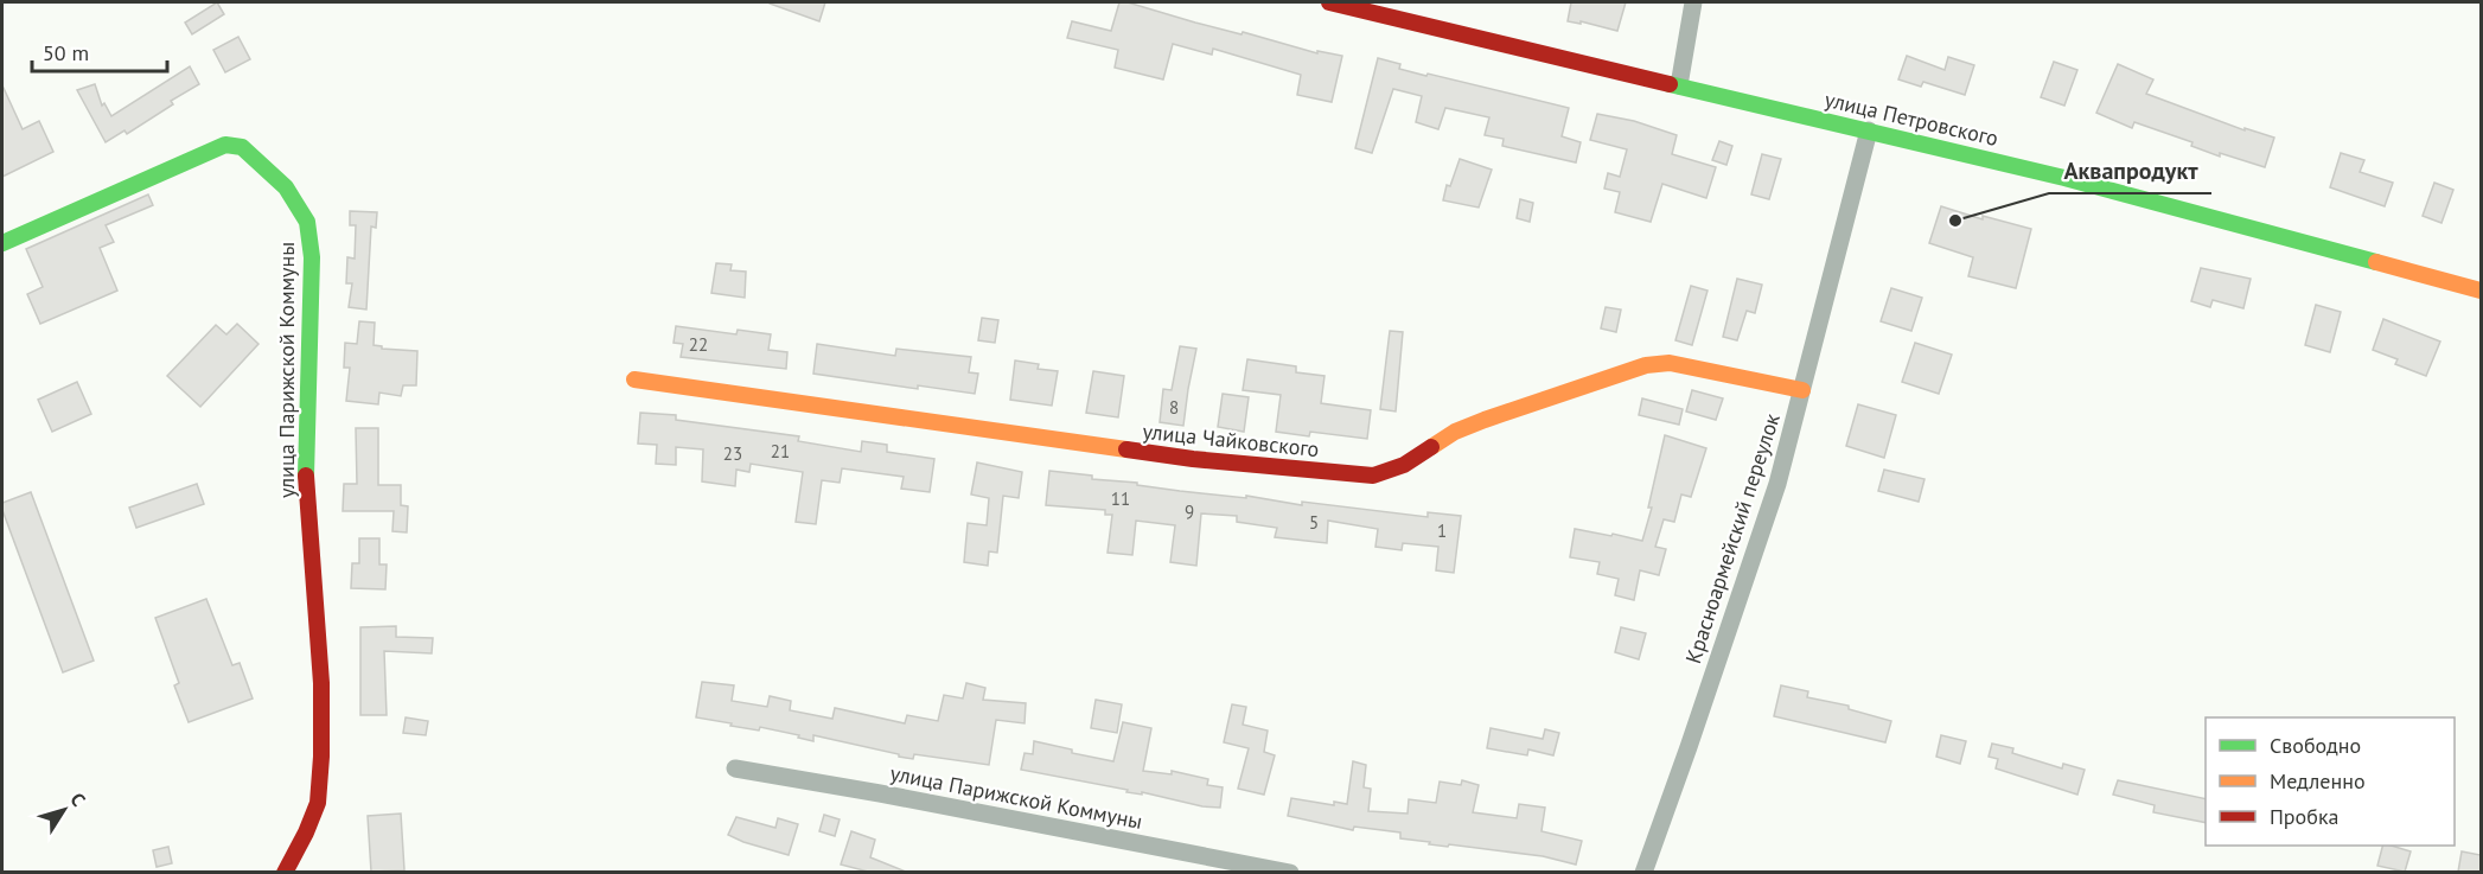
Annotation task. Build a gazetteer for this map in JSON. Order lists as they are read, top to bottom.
{
  "streets": {
    "street": [
      "улица Петровского",
      "улица Парижской Коммуны",
      "улица Чайковского",
      "Красноармейский переулок"
    ]
  },
  "crossings": [
    ["улица Петровского", "Красноармейский переулок"],
    ["улица Чайковского", "Красноармейский переулок"]
  ],
  "places": ["Аквапродукт"],
  "house_numbers": [
    "22",
    "8",
    "21",
    "23",
    "11",
    "9",
    "5",
    "1"
  ],
  "legend": ["Свободно", "Медленно", "Пробка"],
  "scale_bar": "50 m",
  "north": "top right"
}
